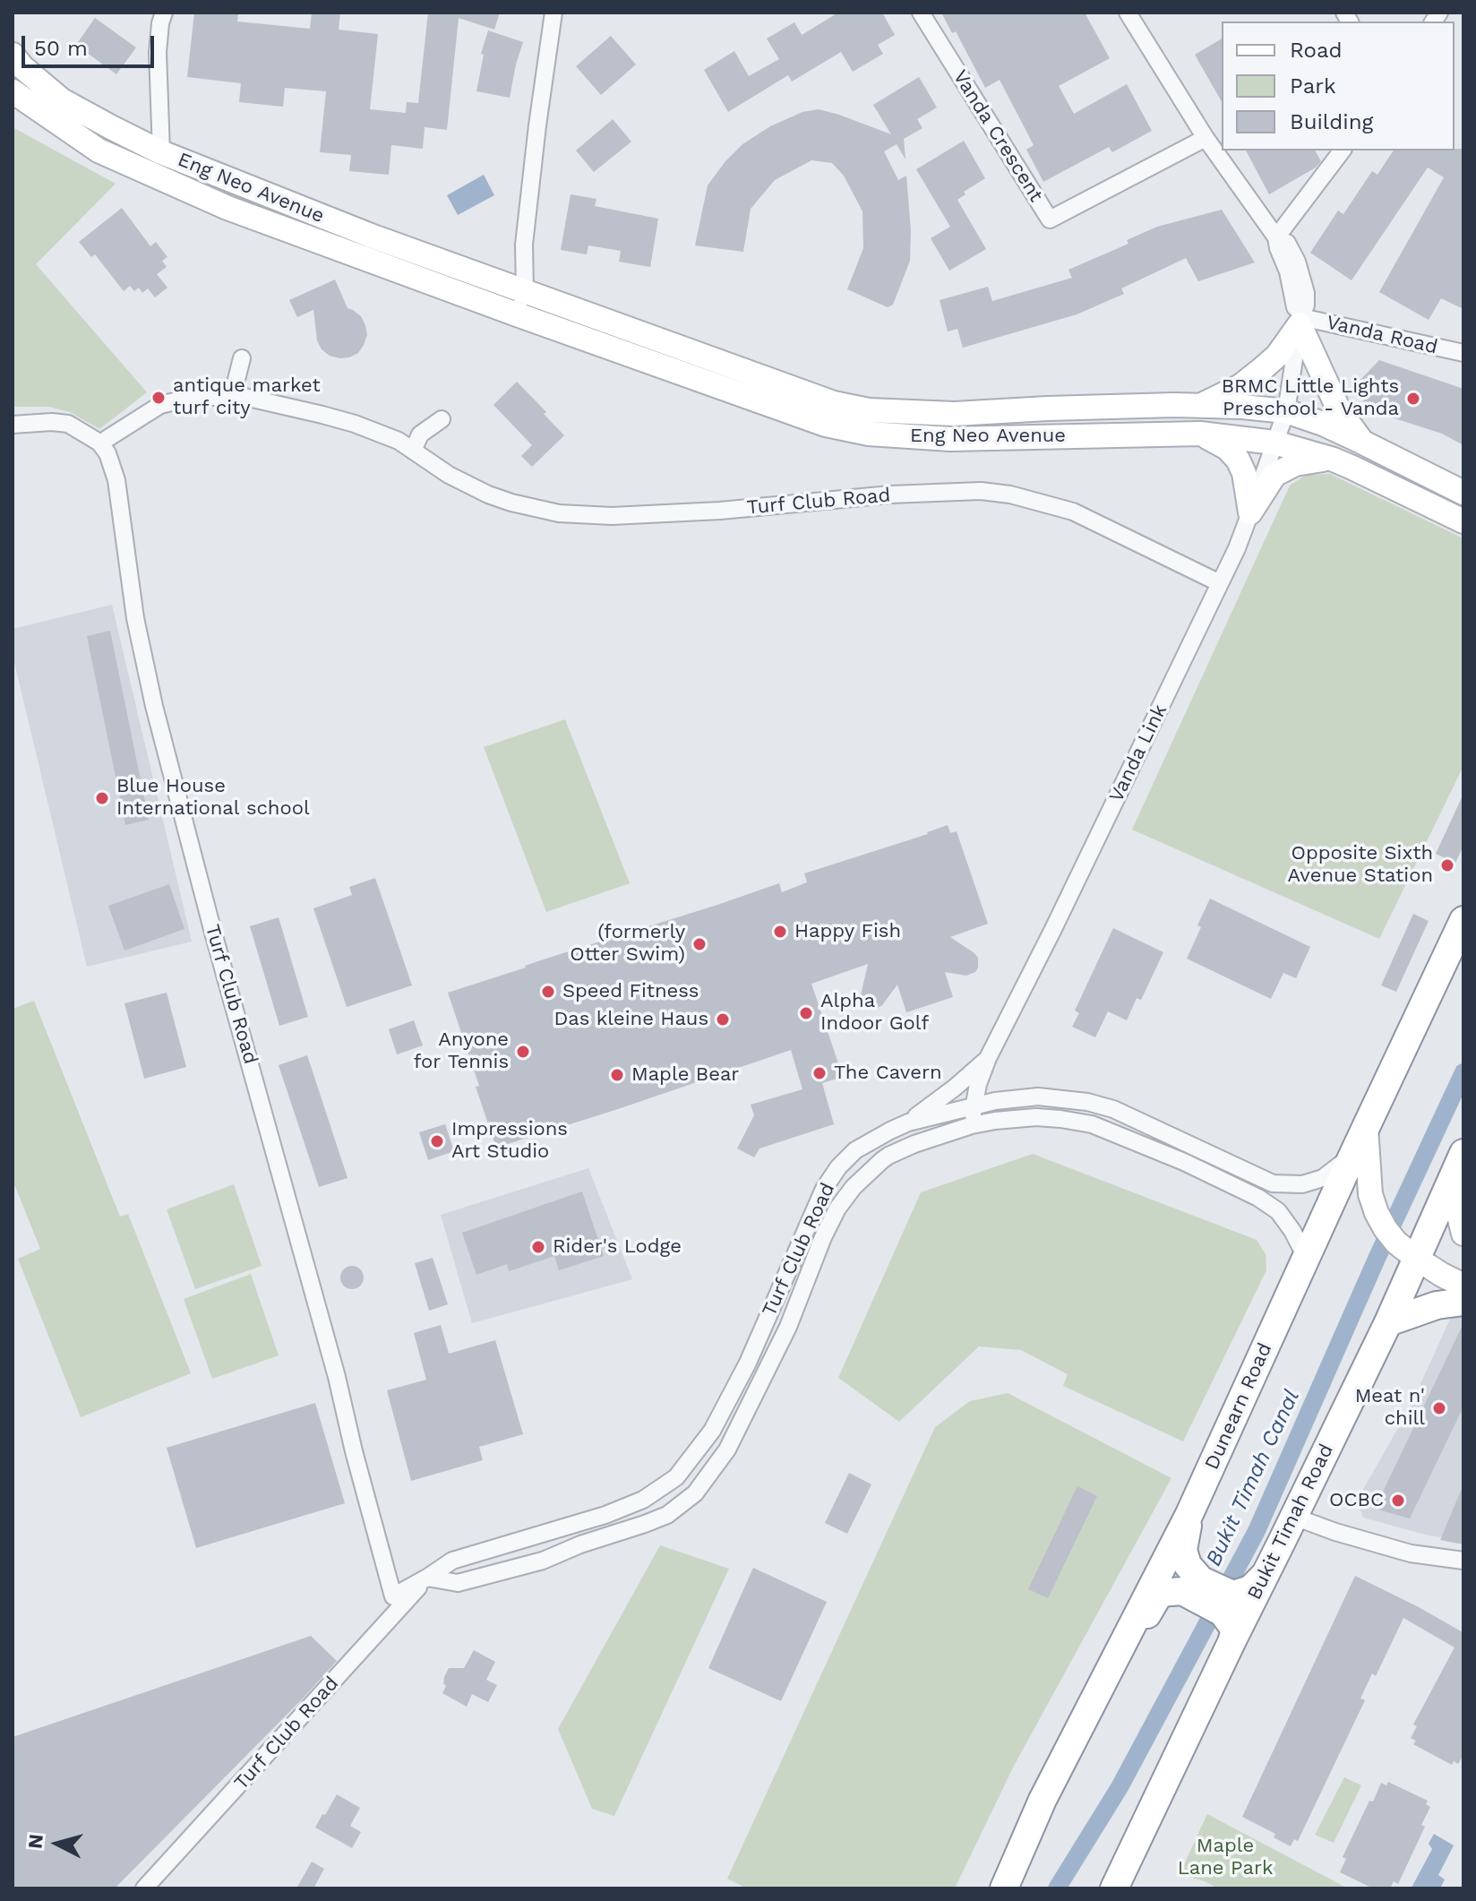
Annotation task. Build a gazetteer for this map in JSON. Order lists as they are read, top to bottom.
{
  "streets": {
    "highway": ["Dunearn Road", "Bukit Timah Road"],
    "main road": ["Eng Neo Avenue"],
    "street": [
      "Vanda Crescent",
      "Vanda Road",
      "Turf Club Road",
      "Vanda Link"
    ]
  },
  "crossings": [
    ["Vanda Crescent", "Vanda Road"],
    ["Eng Neo Avenue", "Vanda Road"],
    ["Eng Neo Avenue", "Vanda Link"],
    ["Vanda Road", "Vanda Link"],
    ["Turf Club Road", "Vanda Link"],
    ["Turf Club Road", "Dunearn Road"]
  ],
  "water": ["Bukit Timah Canal"],
  "parks": ["Maple Lane Park"],
  "places": [
    "antique market turf city",
    "BRMC Little Lights Preschool - Vanda",
    "Blue House International school",
    "Opposite Sixth Avenue Station",
    "Happy Fish",
    "(formerly Otter Swim)",
    "Speed Fitness",
    "Alpha Indoor Golf",
    "Das kleine Haus",
    "Anyone for Tennis",
    "The Cavern",
    "Maple Bear",
    "Impressions Art Studio",
    "Rider's Lodge",
    "Meat n' chill",
    "OCBC"
  ],
  "legend": ["Road", "Park", "Building"],
  "scale_bar": "50 m",
  "north": "left"
}
